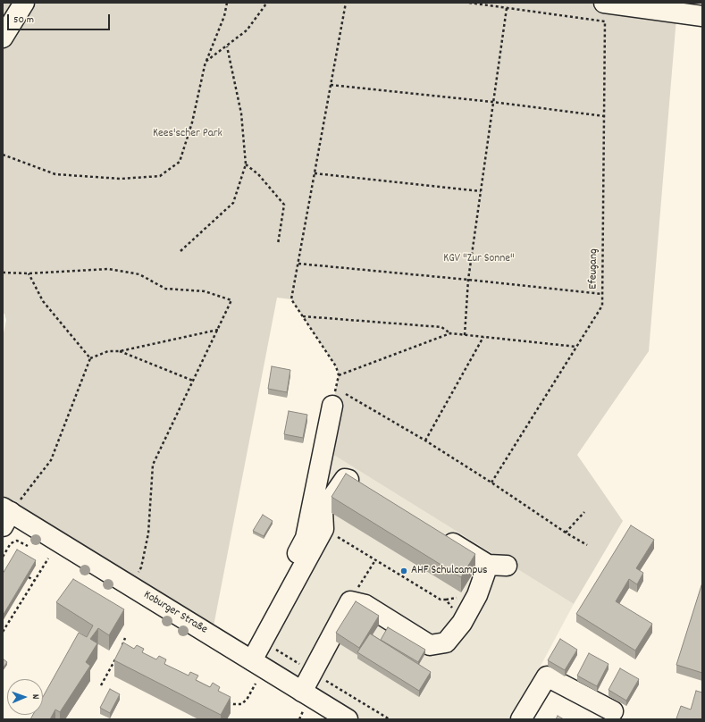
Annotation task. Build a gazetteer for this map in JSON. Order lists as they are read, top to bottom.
{
  "streets": {
    "main road": ["Koburger Straße"],
    "path": ["Efeugang"]
  },
  "parks": ["Kees'scher Park", "KGV \"Zur Sonne\""],
  "places": ["AHF Schulcampus"],
  "scale_bar": "50 m",
  "north": "right"
}
